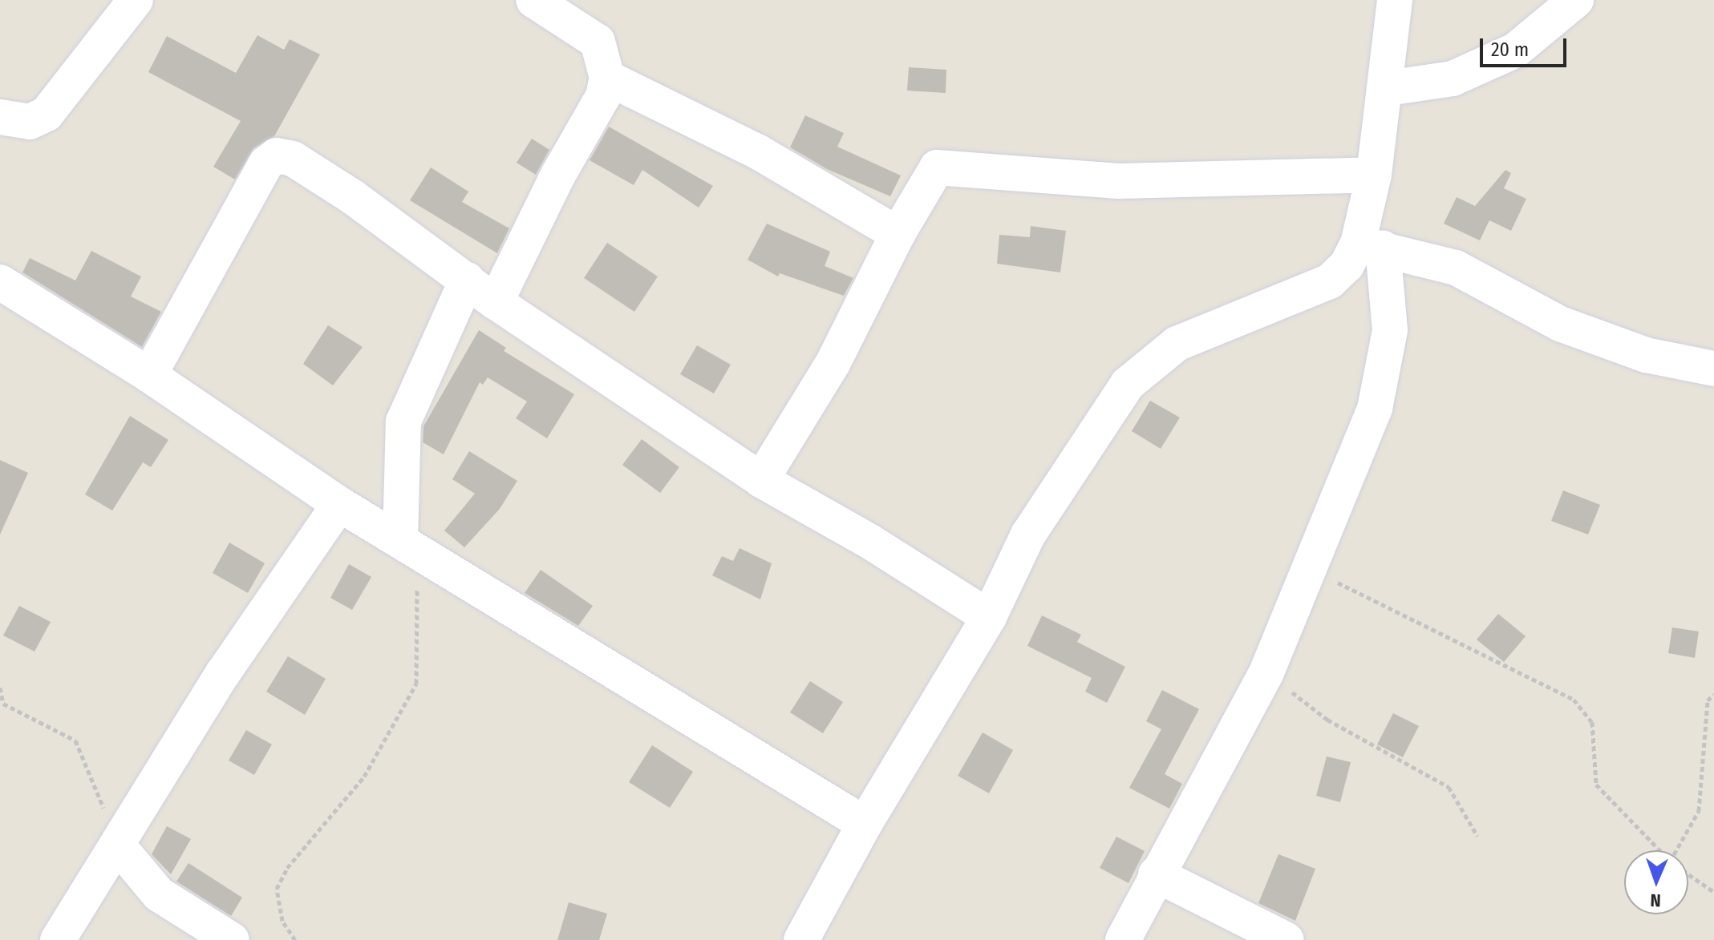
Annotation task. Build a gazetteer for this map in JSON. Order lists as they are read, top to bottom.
{
  "scale_bar": "20 m",
  "north": "bottom"
}
